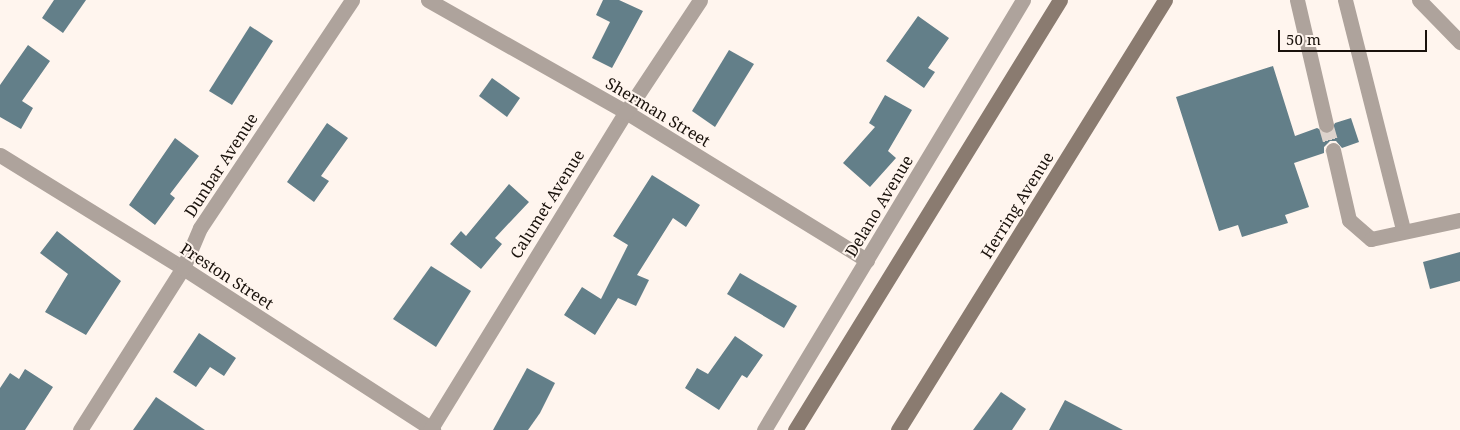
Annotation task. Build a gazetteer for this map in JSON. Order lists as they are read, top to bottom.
{
  "streets": {
    "main road": ["Herring Avenue"],
    "street": [
      "Sherman Street",
      "Dunbar Avenue",
      "Calumet Avenue",
      "Delano Avenue",
      "Preston Street"
    ]
  },
  "crossings": [
    ["Sherman Street", "Calumet Avenue"],
    ["Sherman Street", "Delano Avenue"],
    ["Dunbar Avenue", "Preston Street"],
    ["Calumet Avenue", "Preston Street"]
  ],
  "scale_bar": "50 m"
}
